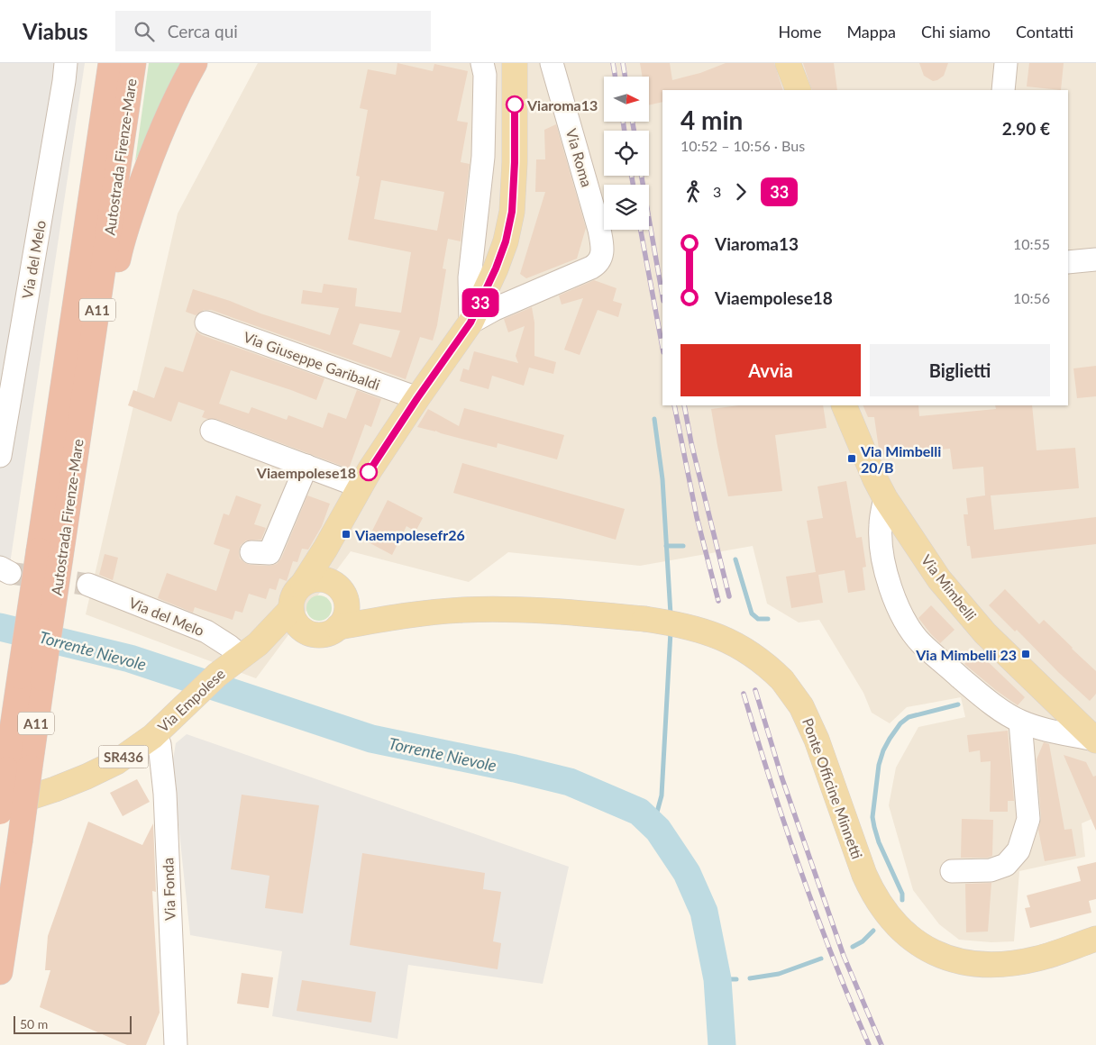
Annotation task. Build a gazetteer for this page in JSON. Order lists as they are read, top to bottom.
{
  "streets": {
    "highway": ["Autostrada Firenze-Mare", "A11"],
    "main road": [
      "Via Mimbelli",
      "Via Empolese",
      "SR436",
      "Ponte Officine Minnetti"
    ],
    "street": [
      "Via Roma",
      "Via del Melo",
      "Via Giuseppe Garibaldi",
      "Via Fonda"
    ]
  },
  "crossings": [
    ["Via Roma", "Via Empolese"],
    ["Via del Melo", "Via Empolese"],
    ["Via Giuseppe Garibaldi", "Via Empolese"],
    ["Via Empolese", "Ponte Officine Minnetti"],
    ["Via Empolese", "Via Fonda"]
  ],
  "water": ["Torrente Nievole"],
  "places": {
    "other": ["Viaroma13", "Viaempolese18"],
    "transit": ["Via Mimbelli 20/B", "Viaempolesefr26", "Via Mimbelli 23"]
  },
  "lines": ["bus line 33"],
  "scale_bar": "50 m",
  "north": "right",
  "page": {
    "header": "Viabus",
    "search": "Cerca qui",
    "nav": [
      "Home",
      "Mappa",
      "Chi siamo",
      "Contatti"
    ],
    "on_map": "33",
    "heading": ["4 min", "10:52 – 10:56 · Bus", "2.90 €"],
    "legs": ["3", "33"],
    "list": [
      {
        "name": "Viaroma13",
        "value": "10:55"
      },
      {
        "name": "Viaempolese18",
        "value": "10:56"
      }
    ],
    "buttons": ["Avvia", "Biglietti"],
    "scale": "50 m"
  }
}
